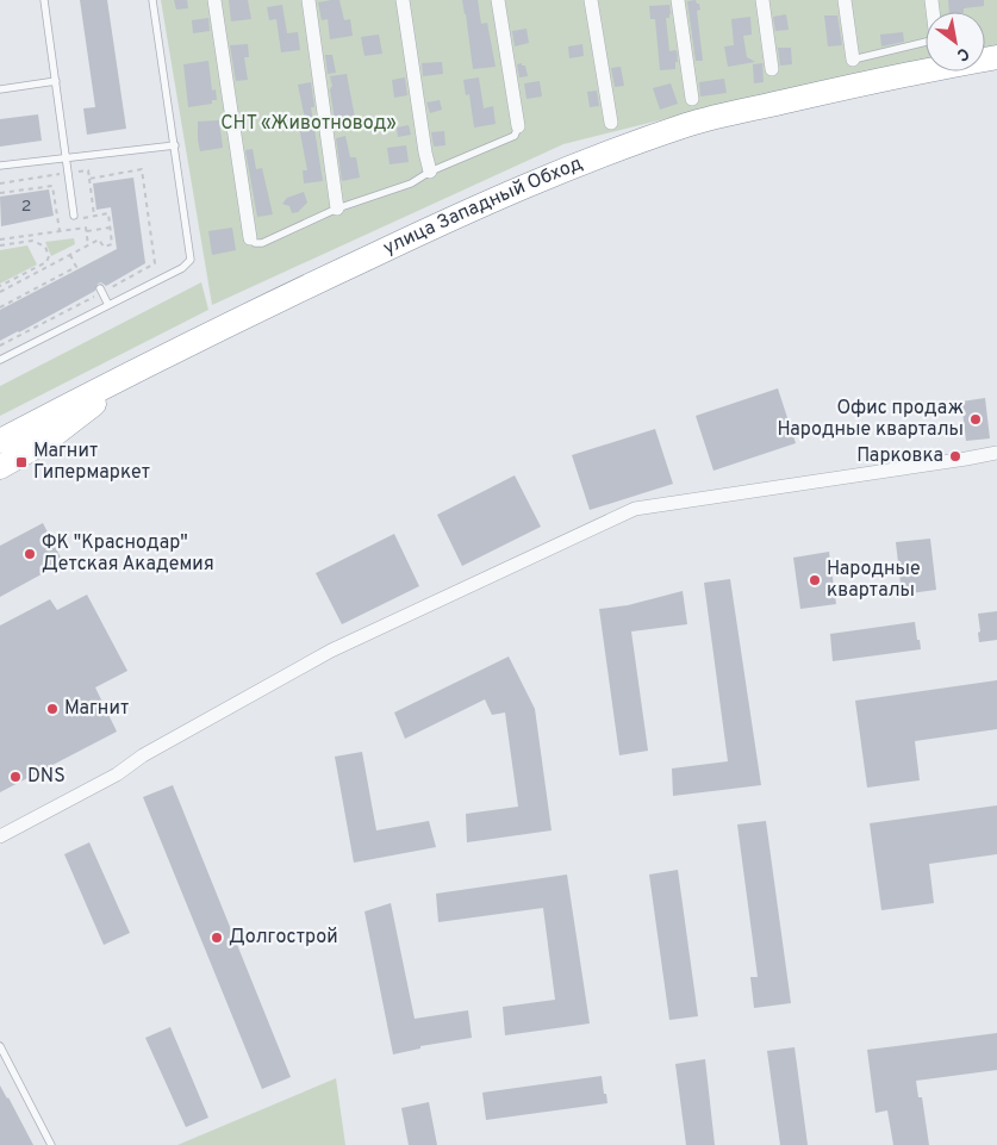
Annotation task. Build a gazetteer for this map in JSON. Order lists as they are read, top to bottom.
{
  "streets": {
    "highway": ["улица Западный Обход"]
  },
  "parks": ["СНТ «Животновод»"],
  "places": {
    "other": [
      "Офис продаж Народные кварталы",
      "Парковка",
      "ФК \"Краснодар\" Детская Академия",
      "Народные кварталы",
      "Магнит",
      "DNS",
      "Долгострой"
    ],
    "transit": ["Магнит Гипермаркет"]
  },
  "house_numbers": ["2"],
  "north": "bottom right"
}
